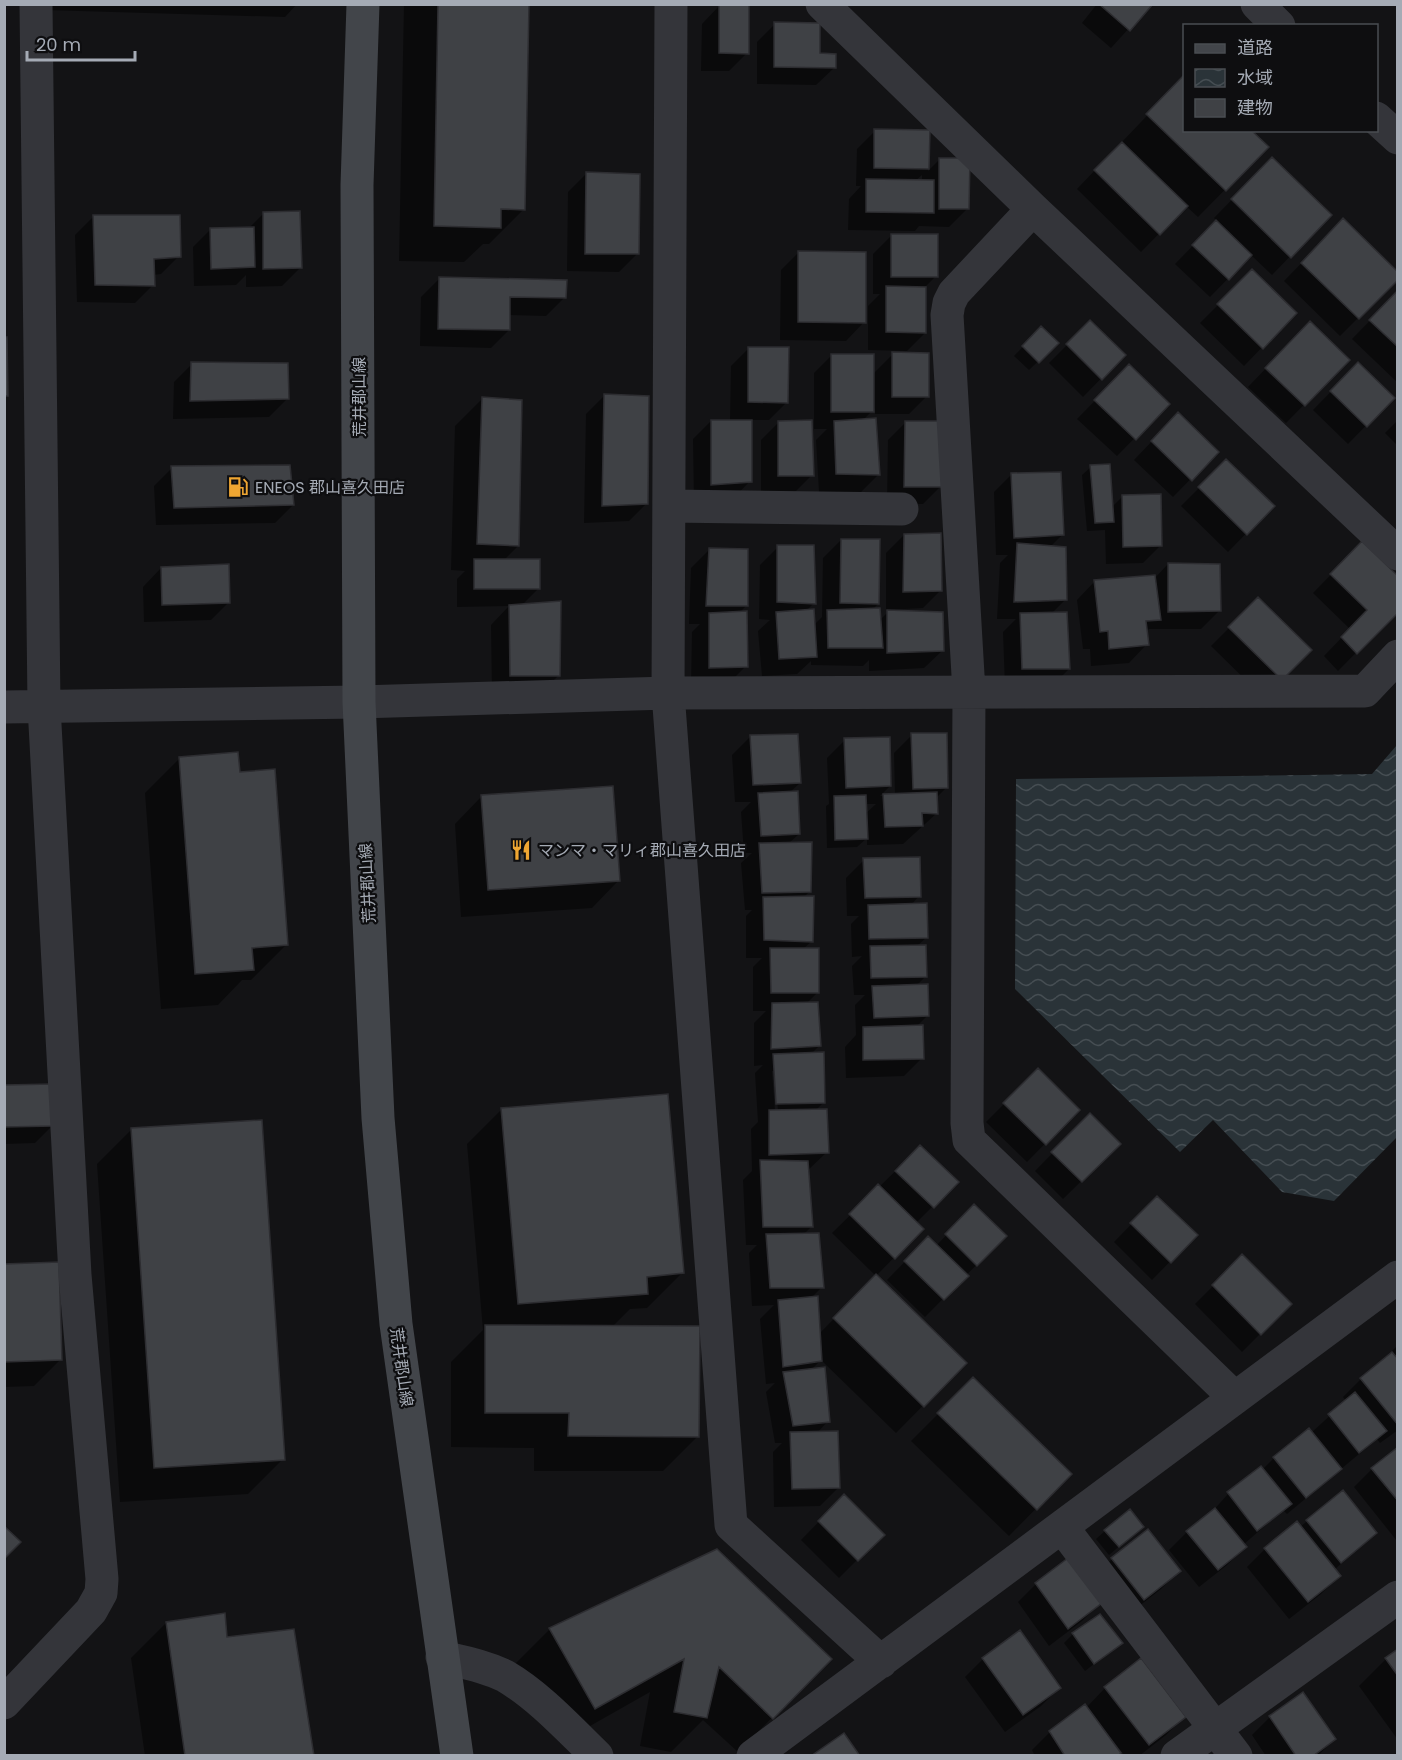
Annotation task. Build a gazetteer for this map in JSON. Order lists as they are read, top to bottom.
{
  "streets": {
    "main road": ["荒井郡山線"]
  },
  "places": {
    "fuel station": ["ENEOS 郡山喜久田店"],
    "restaurant": ["マンマ・マリィ郡山喜久田店"]
  },
  "legend": ["道路", "水域", "建物"],
  "scale_bar": "20 m"
}
